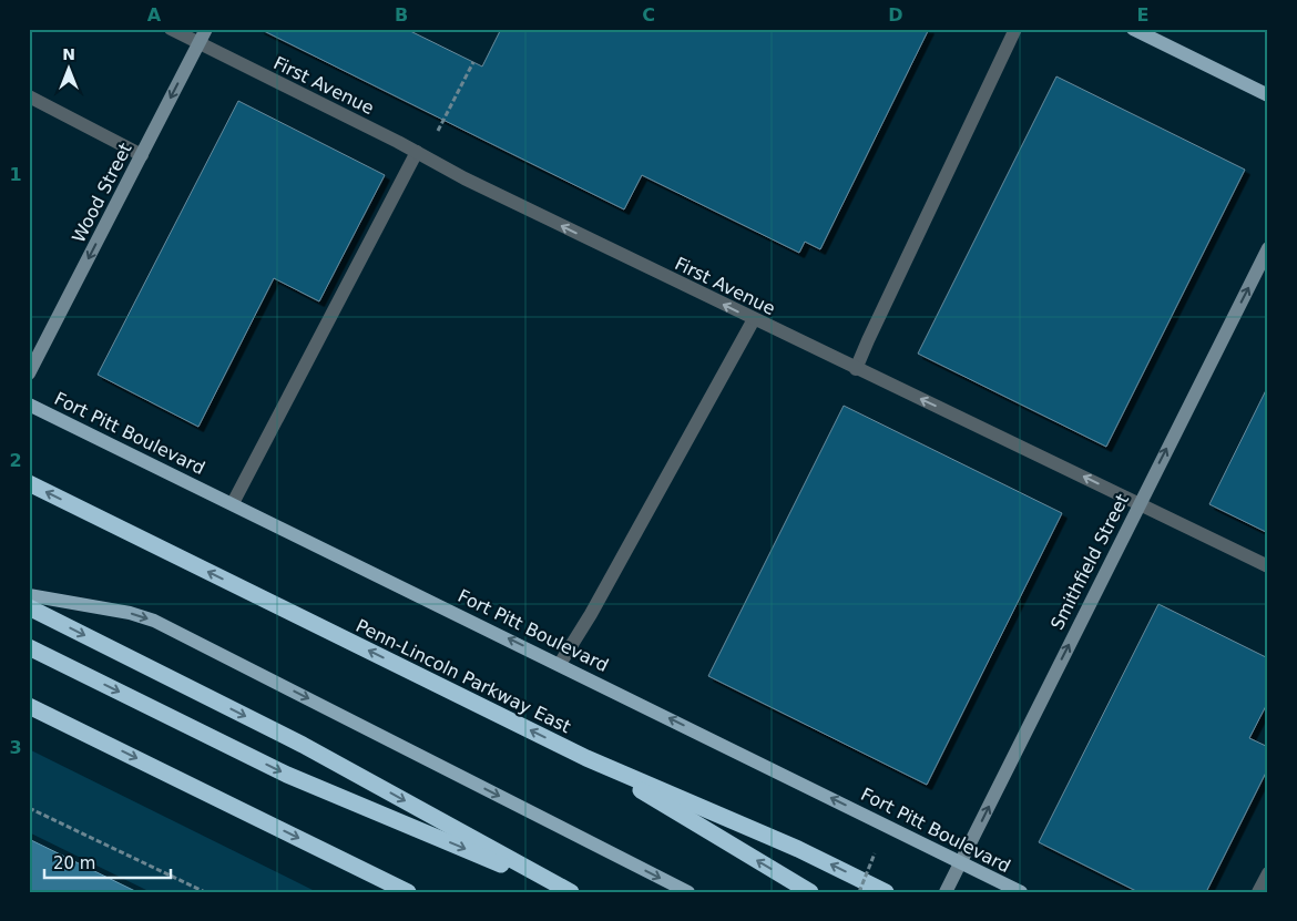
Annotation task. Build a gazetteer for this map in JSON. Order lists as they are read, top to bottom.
{
  "streets": {
    "highway": ["Penn-Lincoln Parkway East"],
    "main road": ["Wood Street", "Fort Pitt Boulevard", "Smithfield Street"],
    "street": ["First Avenue"]
  },
  "crossings": [
    ["First Avenue", "Wood Street"],
    ["First Avenue", "Smithfield Street"],
    ["Fort Pitt Boulevard", "Smithfield Street"]
  ],
  "one_way": [
    "First Avenue",
    "Wood Street",
    "Fort Pitt Boulevard",
    "Smithfield Street"
  ],
  "scale_bar": "20 m",
  "north": "top",
  "grid": {
    "columns": [
      "A",
      "B",
      "C",
      "D",
      "E"
    ],
    "rows": ["1", "2", "3"]
  }
}
